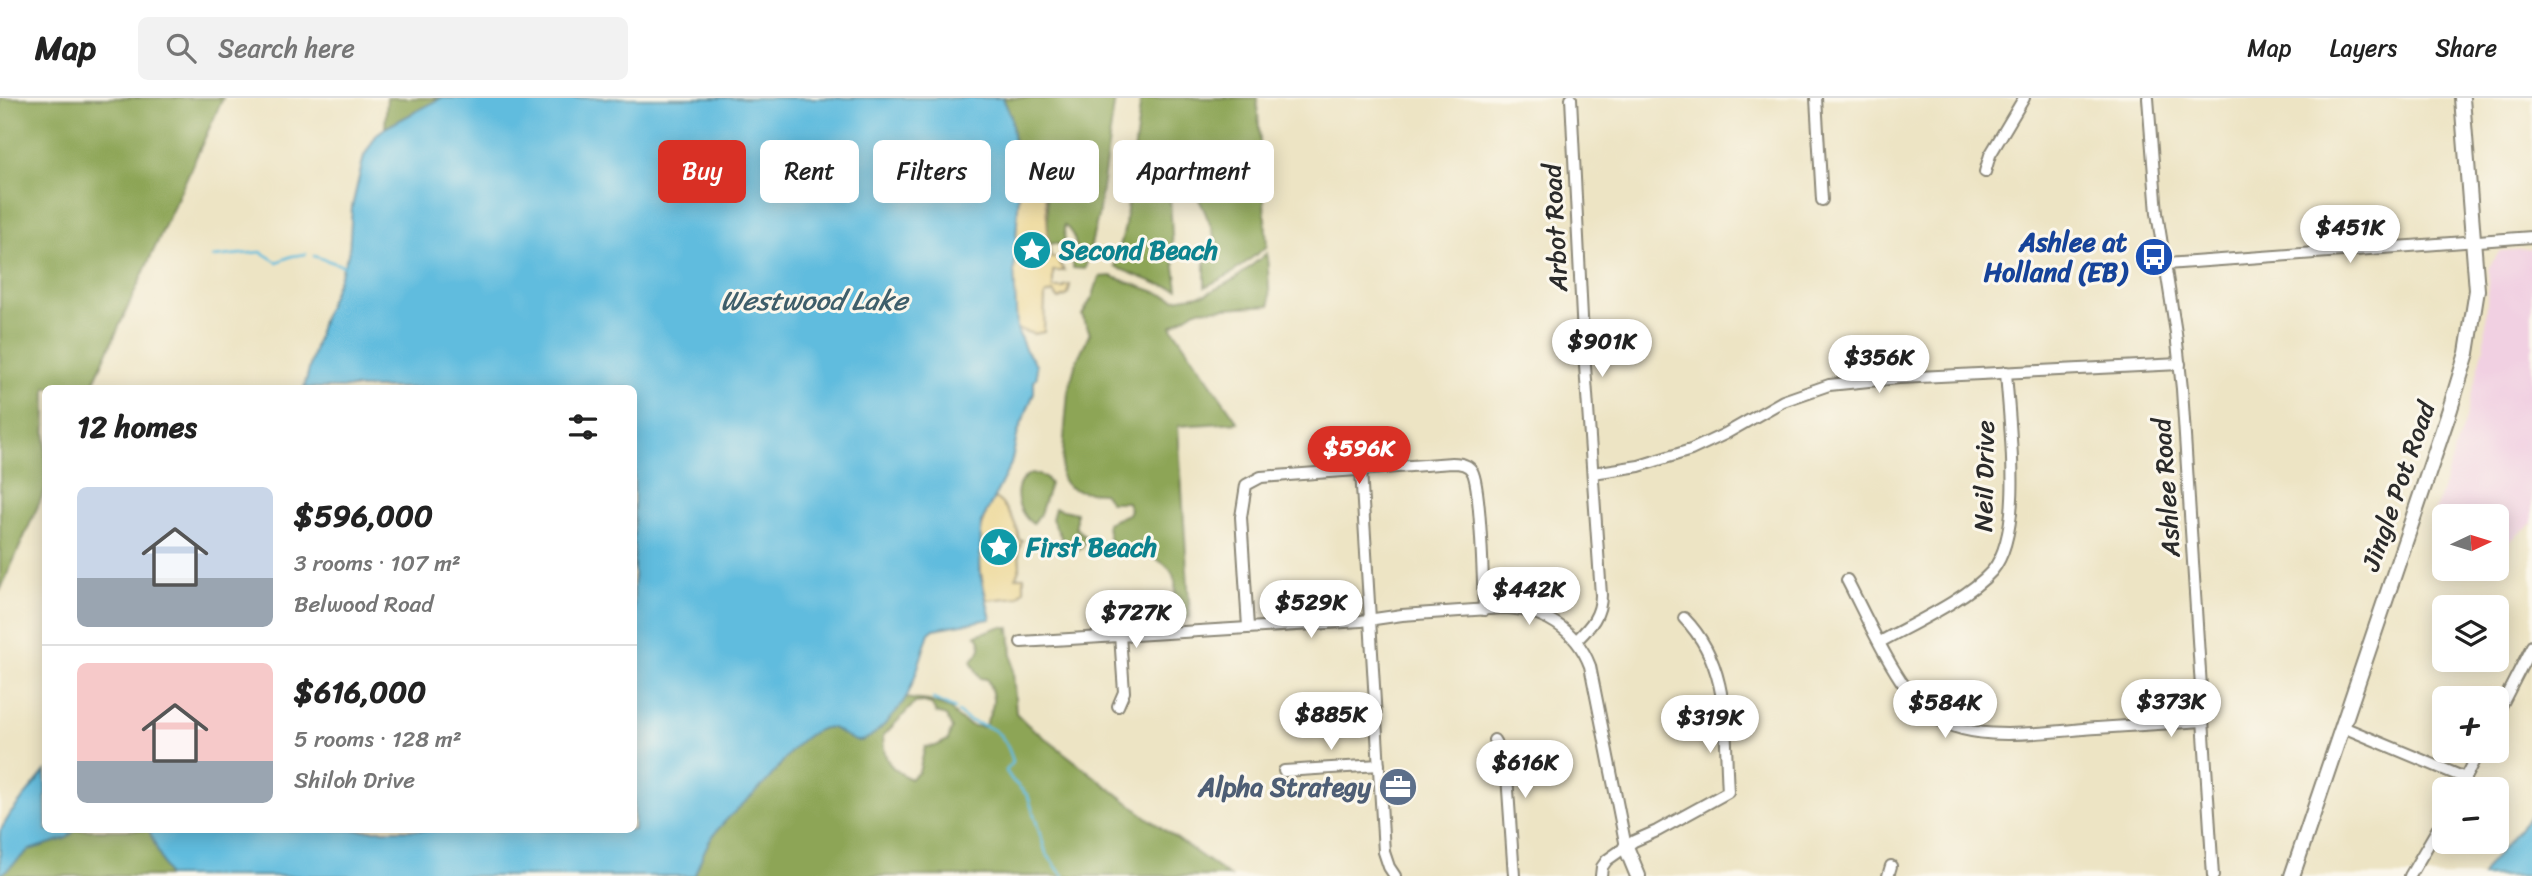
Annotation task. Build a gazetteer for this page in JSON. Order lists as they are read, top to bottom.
{
  "streets": {
    "street": [
      "Arbot Road",
      "Neil Drive",
      "Jingle Pot Road",
      "Ashlee Road"
    ]
  },
  "water": ["Westwood Lake"],
  "places": {
    "place": ["Second Beach", "First Beach"],
    "bus stop": ["Ashlee at Holland (EB)"],
    "office": ["Alpha Strategy"]
  },
  "north": "right",
  "page": {
    "header": "Map",
    "search": "Search here",
    "nav": ["Map", "Layers", "Share"],
    "chip": [
      "Buy",
      "Rent",
      "Filters",
      "New",
      "Apartment"
    ],
    "price": [
      "$451K",
      "$901K",
      "$356K",
      "$596K",
      "$442K",
      "$529K",
      "$727K",
      "$373K",
      "$584K",
      "$885K",
      "$319K",
      "$616K"
    ],
    "heading": "12 homes",
    "list": [
      {
        "name": "$596,000",
        "note": "3 rooms · 107 m² · Belwood Road"
      },
      {
        "name": "$616,000",
        "note": "5 rooms · 128 m² · Shiloh Drive"
      }
    ],
    "map_buttons": ["+", "−"]
  }
}
